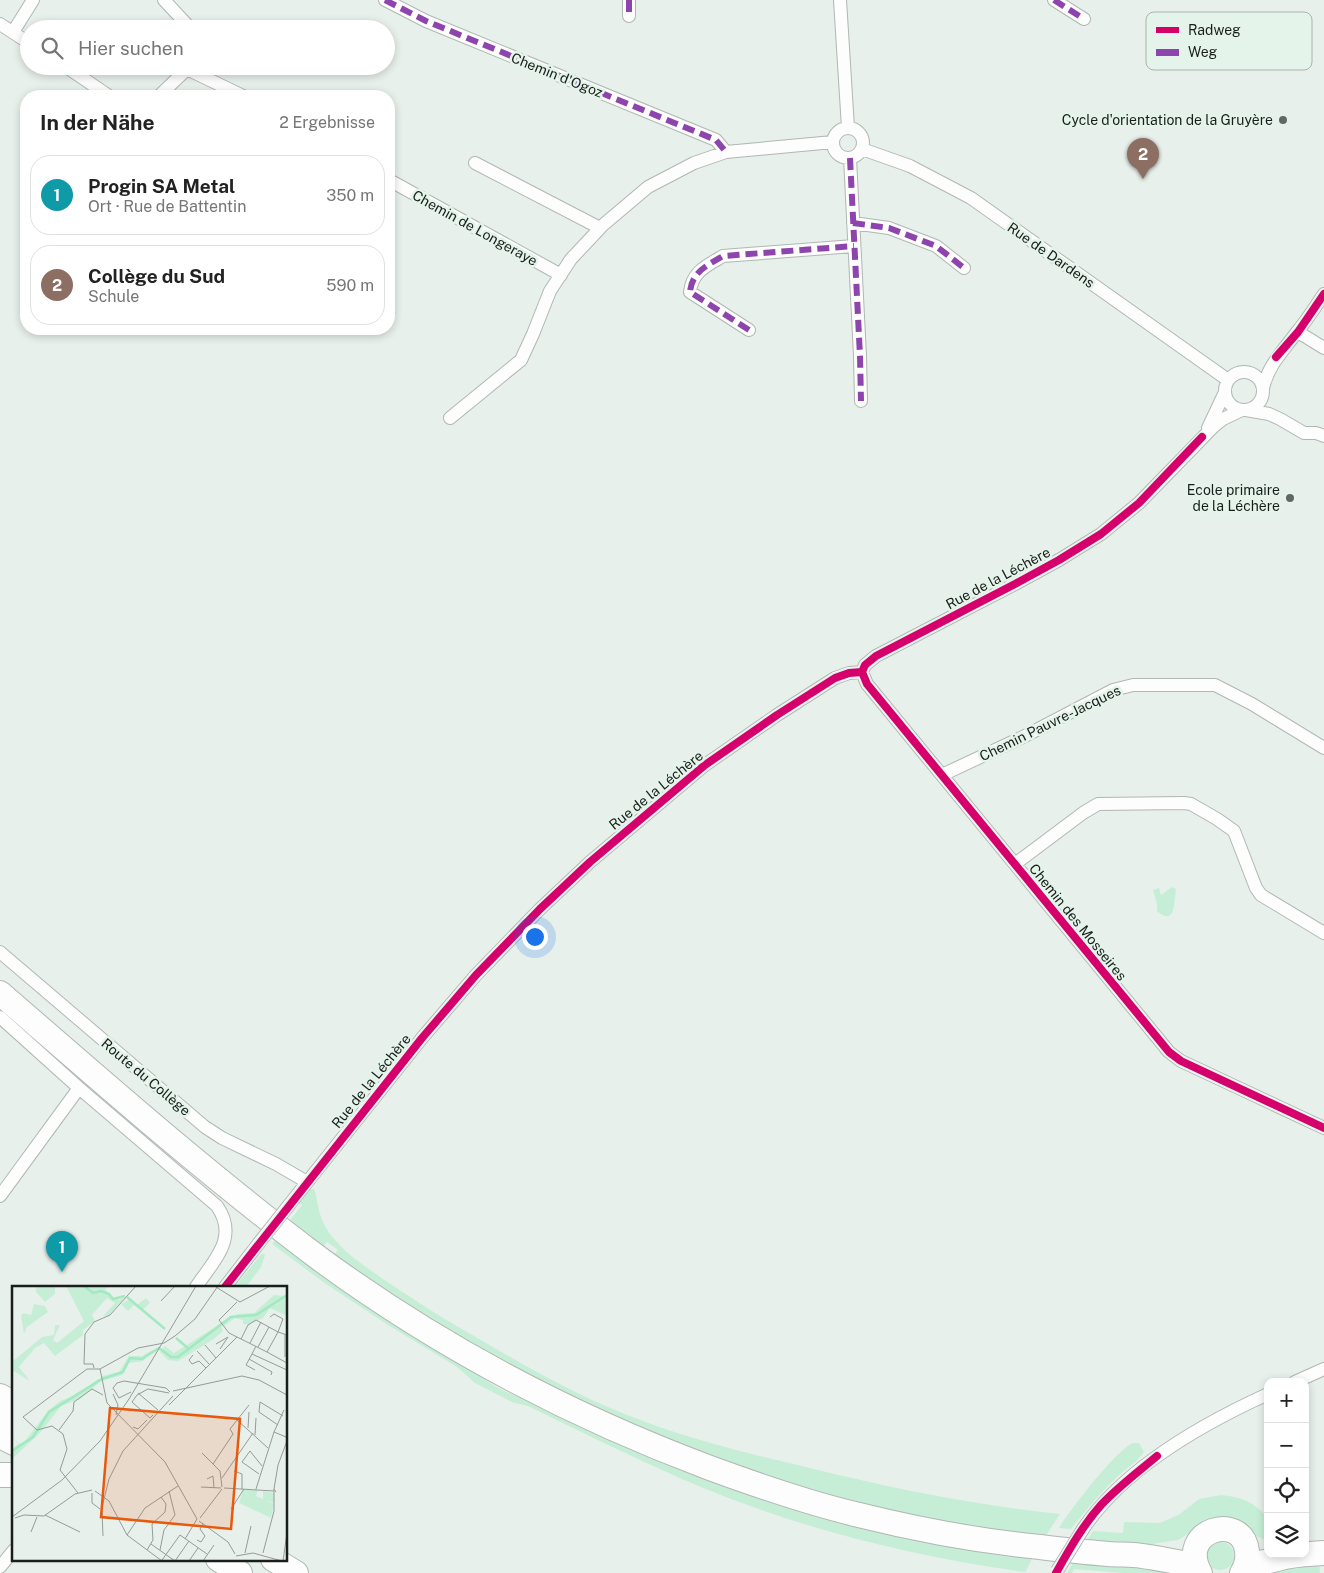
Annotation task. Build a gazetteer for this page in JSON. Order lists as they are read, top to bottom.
{
  "streets": {
    "street": [
      "Chemin d'Ogoz",
      "Chemin de Longeraye",
      "Rue de Dardens",
      "Rue de la Léchère",
      "Chemin Pauvre-Jacques",
      "Chemin des Mosseires",
      "Route du Collège"
    ]
  },
  "crossings": [
    ["Rue de Dardens", "Rue de la Léchère"],
    ["Rue de la Léchère", "Chemin des Mosseires"],
    ["Rue de la Léchère", "Route du Collège"],
    ["Chemin Pauvre-Jacques", "Chemin des Mosseires"]
  ],
  "places": ["Cycle d'orientation de la Gruyère", "Ecole primaire de la Léchère"],
  "legend": ["Radweg", "Weg"],
  "page": {
    "search": "Hier suchen",
    "heading": ["In der Nähe", "2 Ergebnisse"],
    "pins": ["2", "1"],
    "list": [
      {
        "mark": "1",
        "name": "Progin SA Metal",
        "note": "Ort · Rue de Battentin",
        "value": "350 m"
      },
      {
        "mark": "2",
        "name": "Collège du Sud",
        "note": "Schule",
        "value": "590 m"
      }
    ],
    "map_buttons": ["+", "−"]
  }
}
